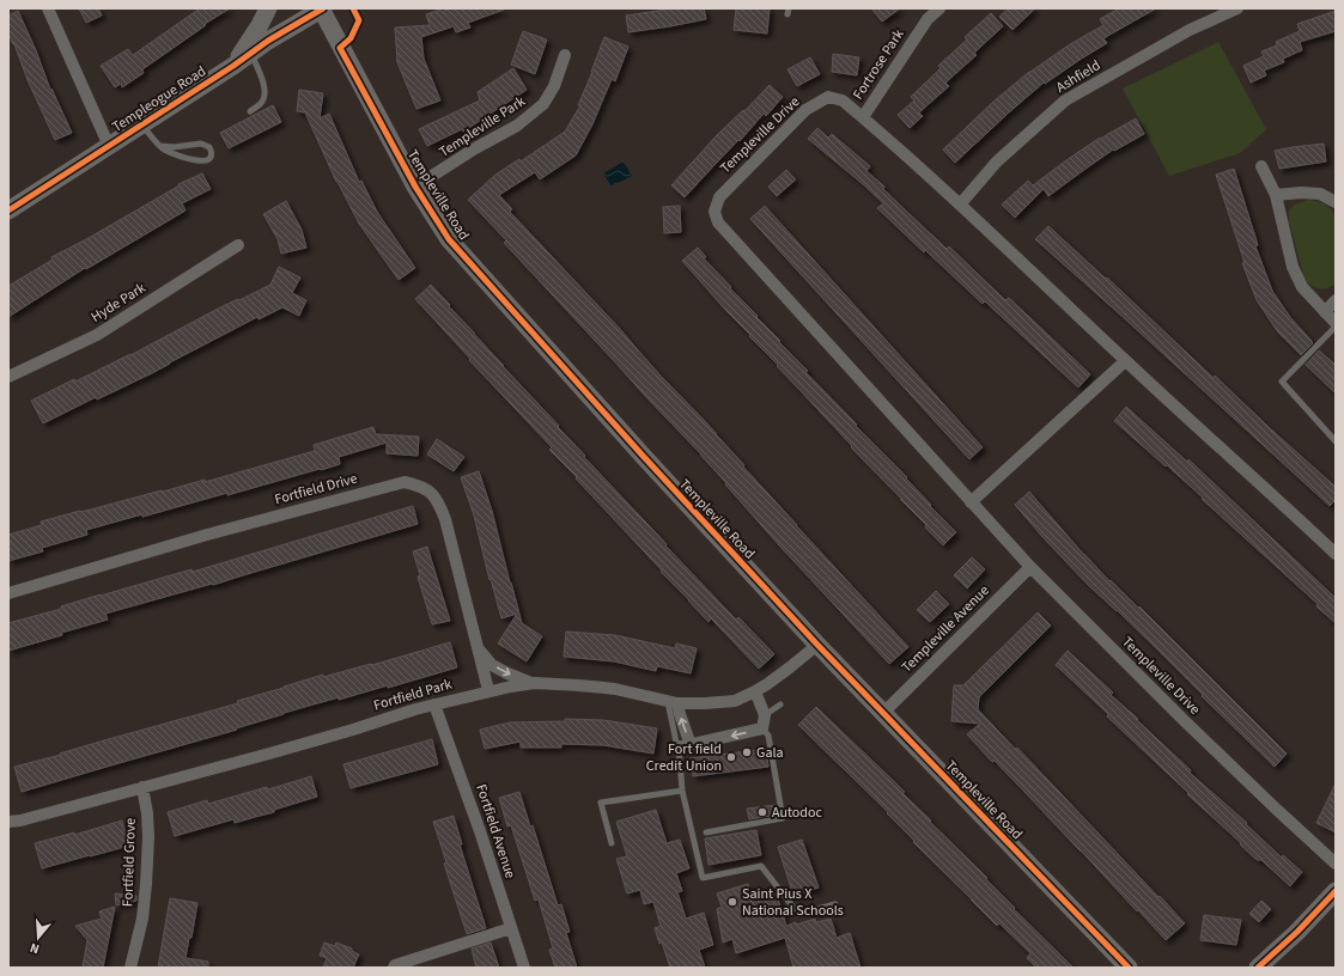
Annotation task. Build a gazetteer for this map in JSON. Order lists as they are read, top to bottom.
{
  "streets": {
    "main road": ["Templeogue Road", "Templeville Road"],
    "street": [
      "Fortrose Park",
      "Ashfield",
      "Templeville Park",
      "Templeville Drive",
      "Hyde Park",
      "Fortfield Drive",
      "Templeville Avenue",
      "Fortfield Park",
      "Fortfield Avenue",
      "Fortfield Grove"
    ]
  },
  "crossings": [
    ["Fortrose Park", "Templeville Drive"],
    ["Ashfield", "Templeville Drive"],
    ["Templeogue Road", "Templeville Road"],
    ["Templeville Park", "Templeville Road"],
    ["Templeville Drive", "Templeville Avenue"],
    ["Templeville Road", "Templeville Avenue"],
    ["Templeville Road", "Fortfield Park"],
    ["Fortfield Drive", "Fortfield Park"],
    ["Fortfield Park", "Fortfield Avenue"],
    ["Fortfield Park", "Fortfield Grove"]
  ],
  "places": [
    "Gala",
    "Fort field Credit Union",
    "Autodoc",
    "Saint Pius X National Schools"
  ],
  "north": "bottom"
}
